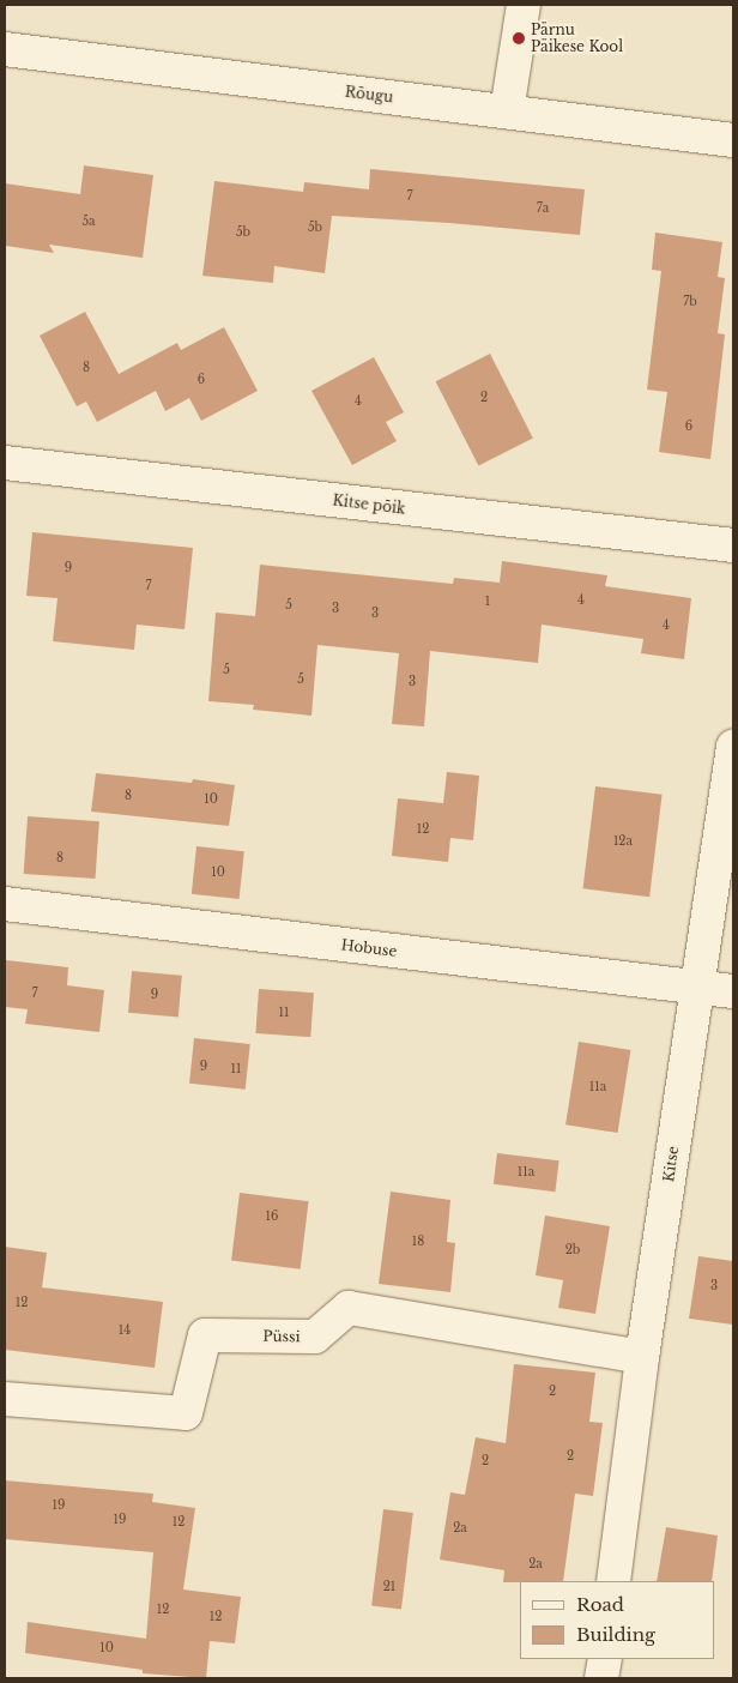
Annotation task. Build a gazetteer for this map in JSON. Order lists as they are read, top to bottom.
{
  "streets": {
    "street": [
      "Rõugu",
      "Kitse põik",
      "Hobuse",
      "Kitse",
      "Püssi"
    ]
  },
  "crossings": [
    ["Hobuse", "Kitse"],
    ["Kitse", "Püssi"]
  ],
  "places": ["Pärnu Päikese Kool"],
  "house_numbers": [
    "7",
    "7a",
    "5a",
    "5b",
    "5b",
    "7b",
    "8",
    "6",
    "2",
    "4",
    "6",
    "9",
    "7",
    "4",
    "1",
    "5",
    "3",
    "3",
    "4",
    "5",
    "5",
    "3",
    "8",
    "10",
    "12",
    "12a",
    "8",
    "10",
    "7",
    "9",
    "11",
    "9",
    "11",
    "11a",
    "11a",
    "16",
    "18",
    "2b",
    "3",
    "12",
    "14",
    "2",
    "2",
    "2",
    "19",
    "19",
    "12",
    "2a",
    "2a",
    "21",
    "12",
    "12",
    "10"
  ],
  "legend": ["Road", "Building"]
}
